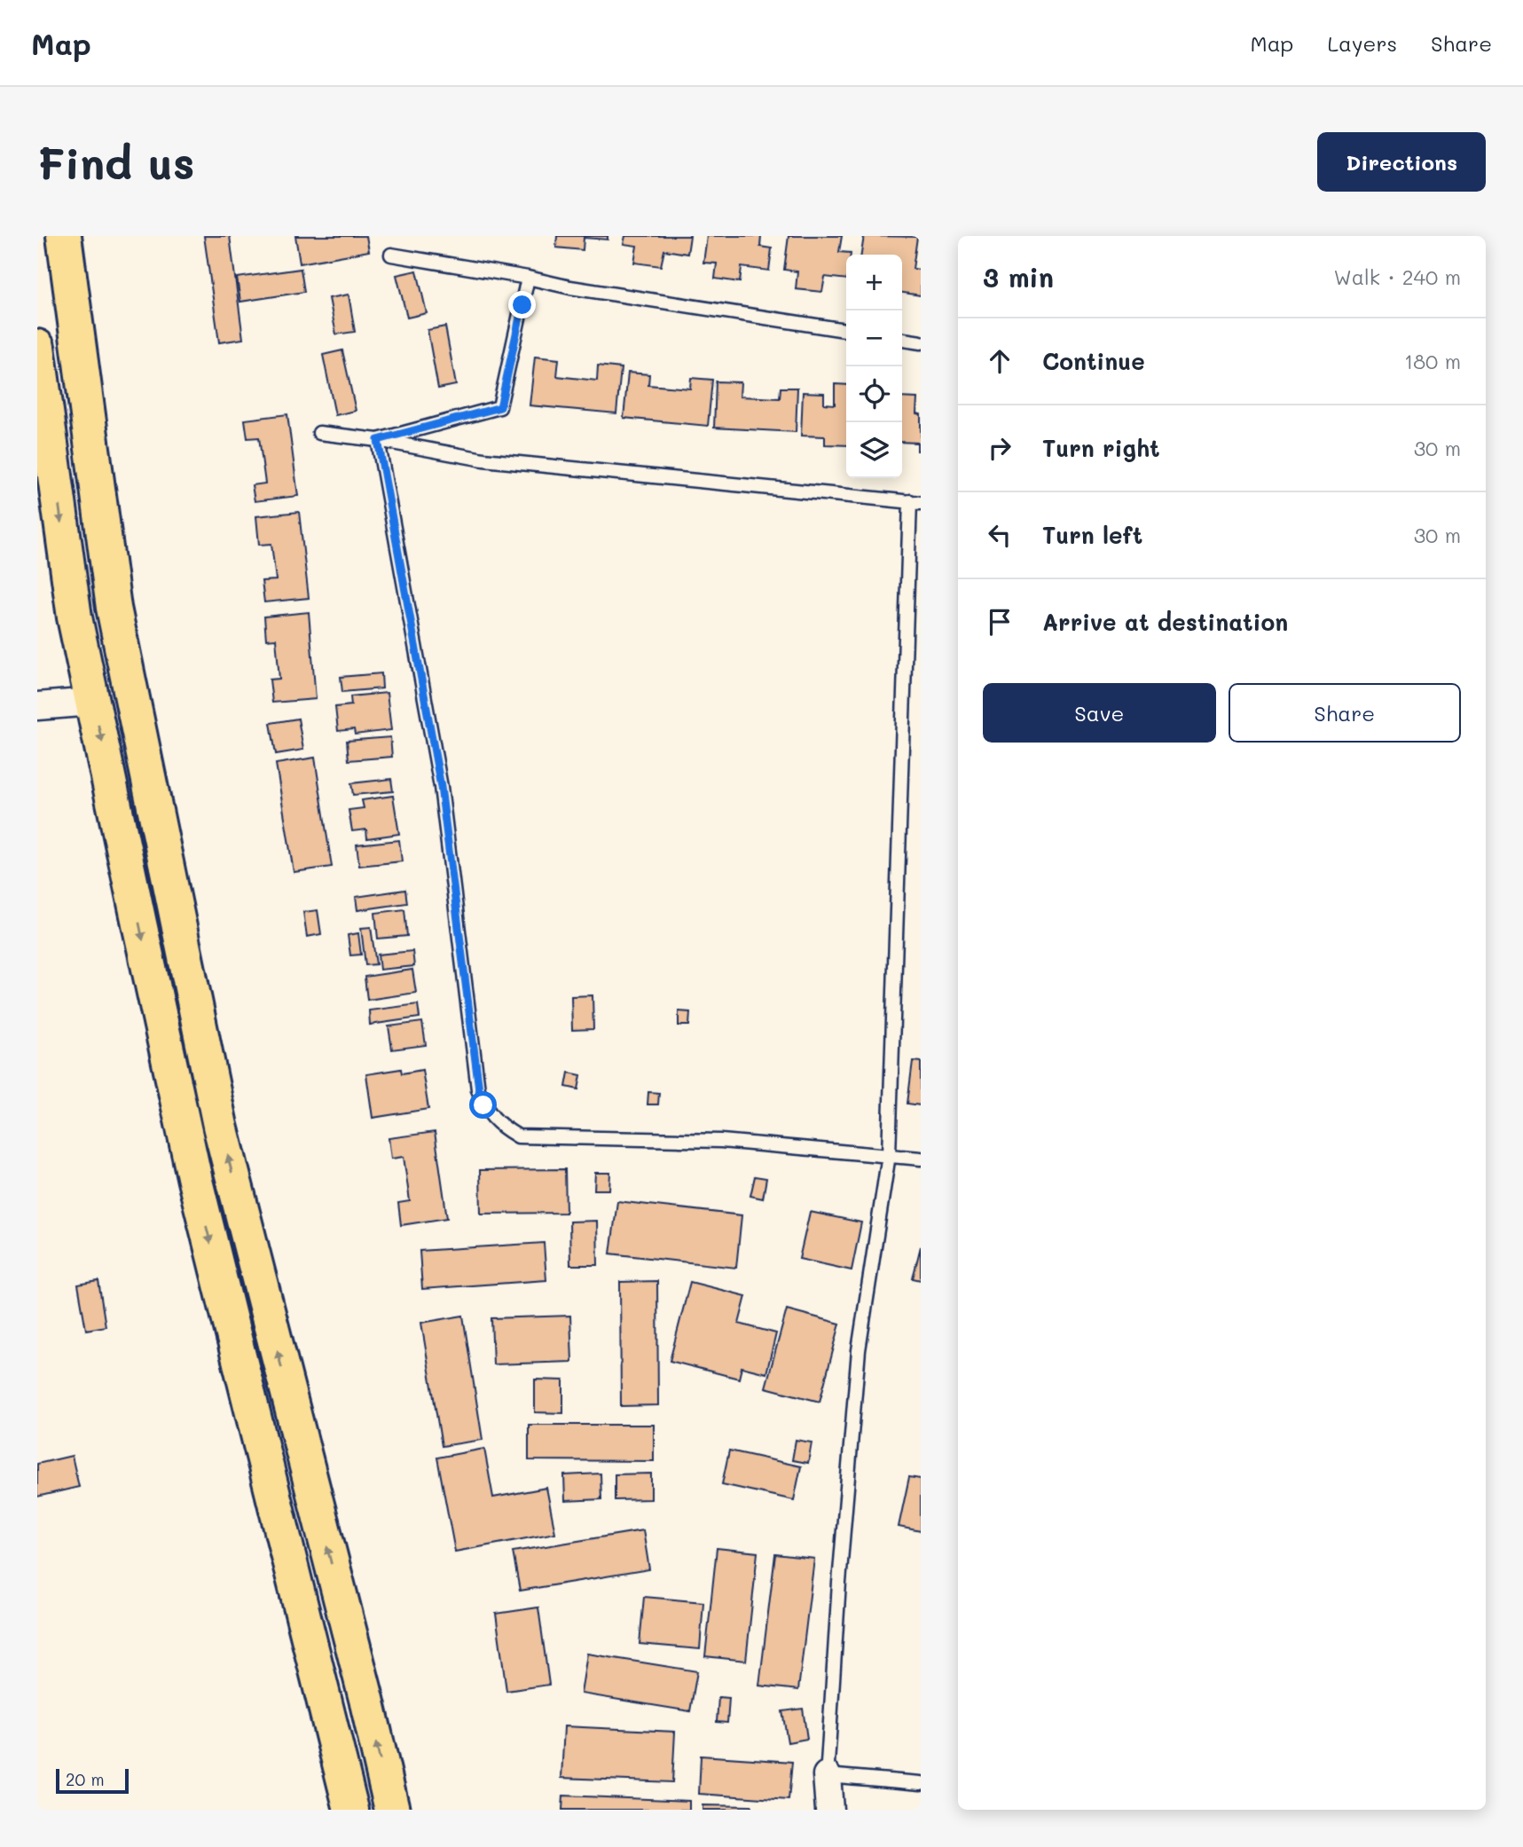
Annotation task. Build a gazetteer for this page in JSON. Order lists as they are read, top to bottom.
{
  "scale_bar": "20 m",
  "page": {
    "header": "Map",
    "nav": ["Map", "Layers", "Share"],
    "buttons": [
      "Directions",
      ["Save", "Share"]
    ],
    "title": "Find us",
    "heading": ["3 min", "Walk · 240 m"],
    "map_buttons": ["+", "−"],
    "list": [
      ["Continue", "180 m"],
      ["Turn right", "30 m"],
      ["Turn left", "30 m"],
      "Arrive at destination"
    ],
    "scale": "20 m"
  }
}
